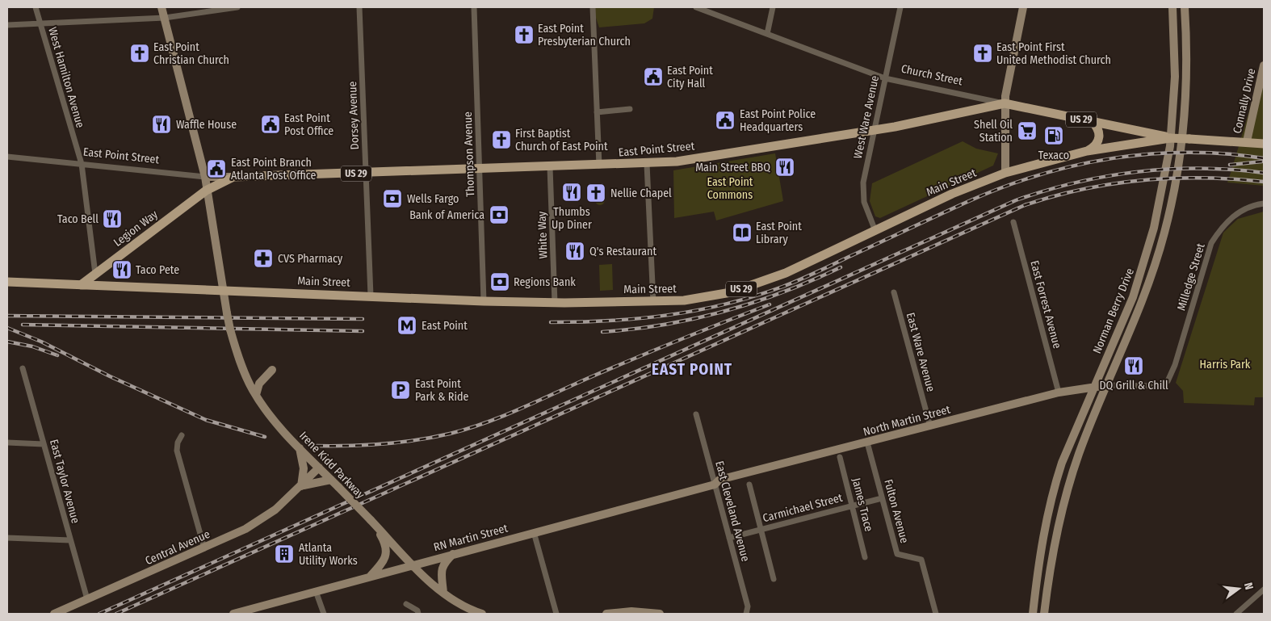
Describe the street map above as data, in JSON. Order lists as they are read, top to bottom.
{
  "streets": {
    "main road": [
      "Church Street",
      "Connally Drive",
      "US 29",
      "East Point Street",
      "Main Street",
      "Legion Way",
      "Norman Berry Drive",
      "North Martin Street",
      "Irene Kidd Parkway",
      "RN Martin Street",
      "Central Avenue"
    ],
    "street": [
      "West Hamilton Avenue",
      "Dorsey Avenue",
      "West Ware Avenue",
      "Thompson Avenue",
      "White Way",
      "Milledge Street",
      "East Forrest Avenue",
      "East Ware Avenue",
      "East Taylor Avenue",
      "James Trace",
      "Carmichael Street",
      "East Cleveland Avenue",
      "Fulton Avenue"
    ]
  },
  "crossings": [
    ["Church Street", "Connally Drive"],
    ["Church Street", "West Ware Avenue"],
    ["Church Street", "US 29"],
    ["Church Street", "East Point Street"],
    ["Church Street", "Main Street"],
    ["West Hamilton Avenue", "East Point Street"],
    ["West Hamilton Avenue", "Legion Way"],
    ["Connally Drive", "US 29"],
    ["Dorsey Avenue", "East Point Street"],
    ["Dorsey Avenue", "Main Street"],
    ["West Ware Avenue", "East Point Street"],
    ["West Ware Avenue", "Main Street"],
    ["East Point Street", "Thompson Avenue"],
    ["East Point Street", "Legion Way"],
    ["East Point Street", "White Way"],
    ["East Point Street", "Irene Kidd Parkway"],
    ["Thompson Avenue", "Main Street"],
    ["Main Street", "Legion Way"],
    ["Main Street", "White Way"],
    ["Main Street", "Irene Kidd Parkway"],
    ["Legion Way", "Irene Kidd Parkway"],
    ["Milledge Street", "Norman Berry Drive"],
    ["Milledge Street", "North Martin Street"],
    ["East Forrest Avenue", "North Martin Street"],
    ["Norman Berry Drive", "North Martin Street"],
    ["East Ware Avenue", "North Martin Street"],
    ["North Martin Street", "East Cleveland Avenue"],
    ["North Martin Street", "Fulton Avenue"],
    ["North Martin Street", "RN Martin Street"],
    ["Irene Kidd Parkway", "RN Martin Street"],
    ["Irene Kidd Parkway", "Central Avenue"],
    ["East Taylor Avenue", "Central Avenue"],
    ["James Trace", "Carmichael Street"],
    ["Carmichael Street", "East Cleveland Avenue"],
    ["Carmichael Street", "Fulton Avenue"],
    ["East Cleveland Avenue", "RN Martin Street"]
  ],
  "districts": ["EAST POINT"],
  "parks": ["East Point Commons", "Harris Park"],
  "places": {
    "church": [
      "East Point Presbyterian Church",
      "East Point Christian Church",
      "East Point First United Methodist Church",
      "First Baptist Church of East Point",
      "Nellie Chapel"
    ],
    "public building": [
      "East Point City Hall",
      "East Point Police Headquarters",
      "East Point Post Office",
      "East Point Branch Atlanta Post Office"
    ],
    "restaurant": [
      "Waffle House",
      "Main Street BBQ",
      "Thumbs Up Diner",
      "Taco Bell",
      "Q's Restaurant",
      "Taco Pete",
      "DQ Grill & Chill"
    ],
    "supermarket": ["Shell Oil Station"],
    "fuel station": ["Texaco"],
    "bank": ["Wells Fargo", "Bank of America", "Regions Bank"],
    "library": ["East Point Library"],
    "pharmacy": ["CVS Pharmacy"],
    "metro station": ["East Point"],
    "parking": ["East Point Park & Ride"],
    "building": ["Atlanta Utility Works"]
  },
  "north": "right"
}
